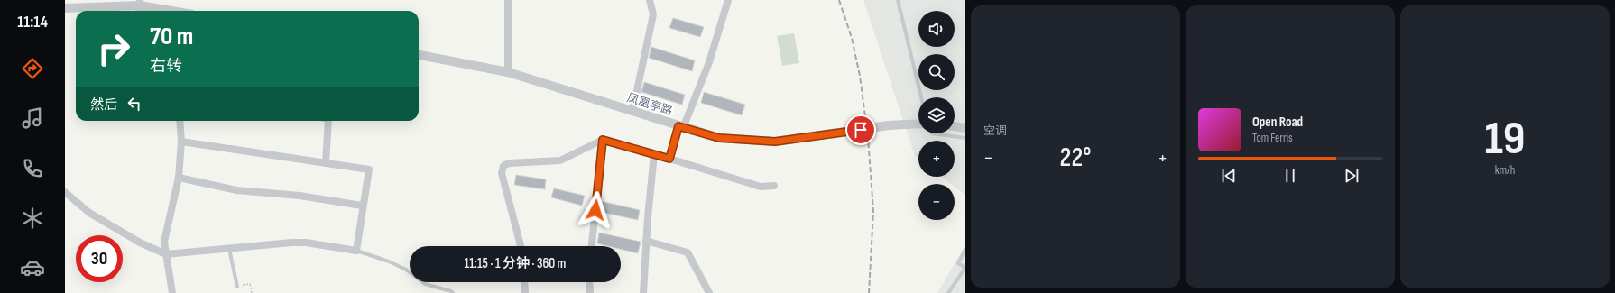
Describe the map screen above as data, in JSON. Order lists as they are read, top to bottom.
{
  "streets": {
    "street": ["凤凰亭路"]
  },
  "page": {
    "tabs": "11:14",
    "tile": [
      "空调",
      ["19", "km/h"]
    ],
    "map_buttons": ["+", "−"],
    "turn": ["70 m", "右转"],
    "then": "然后",
    "song": ["Open Road", "Tom Ferris"],
    "heat": ["−", "22°", "+"],
    "limit": "30",
    "trip": "11:15 · 1 分钟 · 360 m"
  }
}
